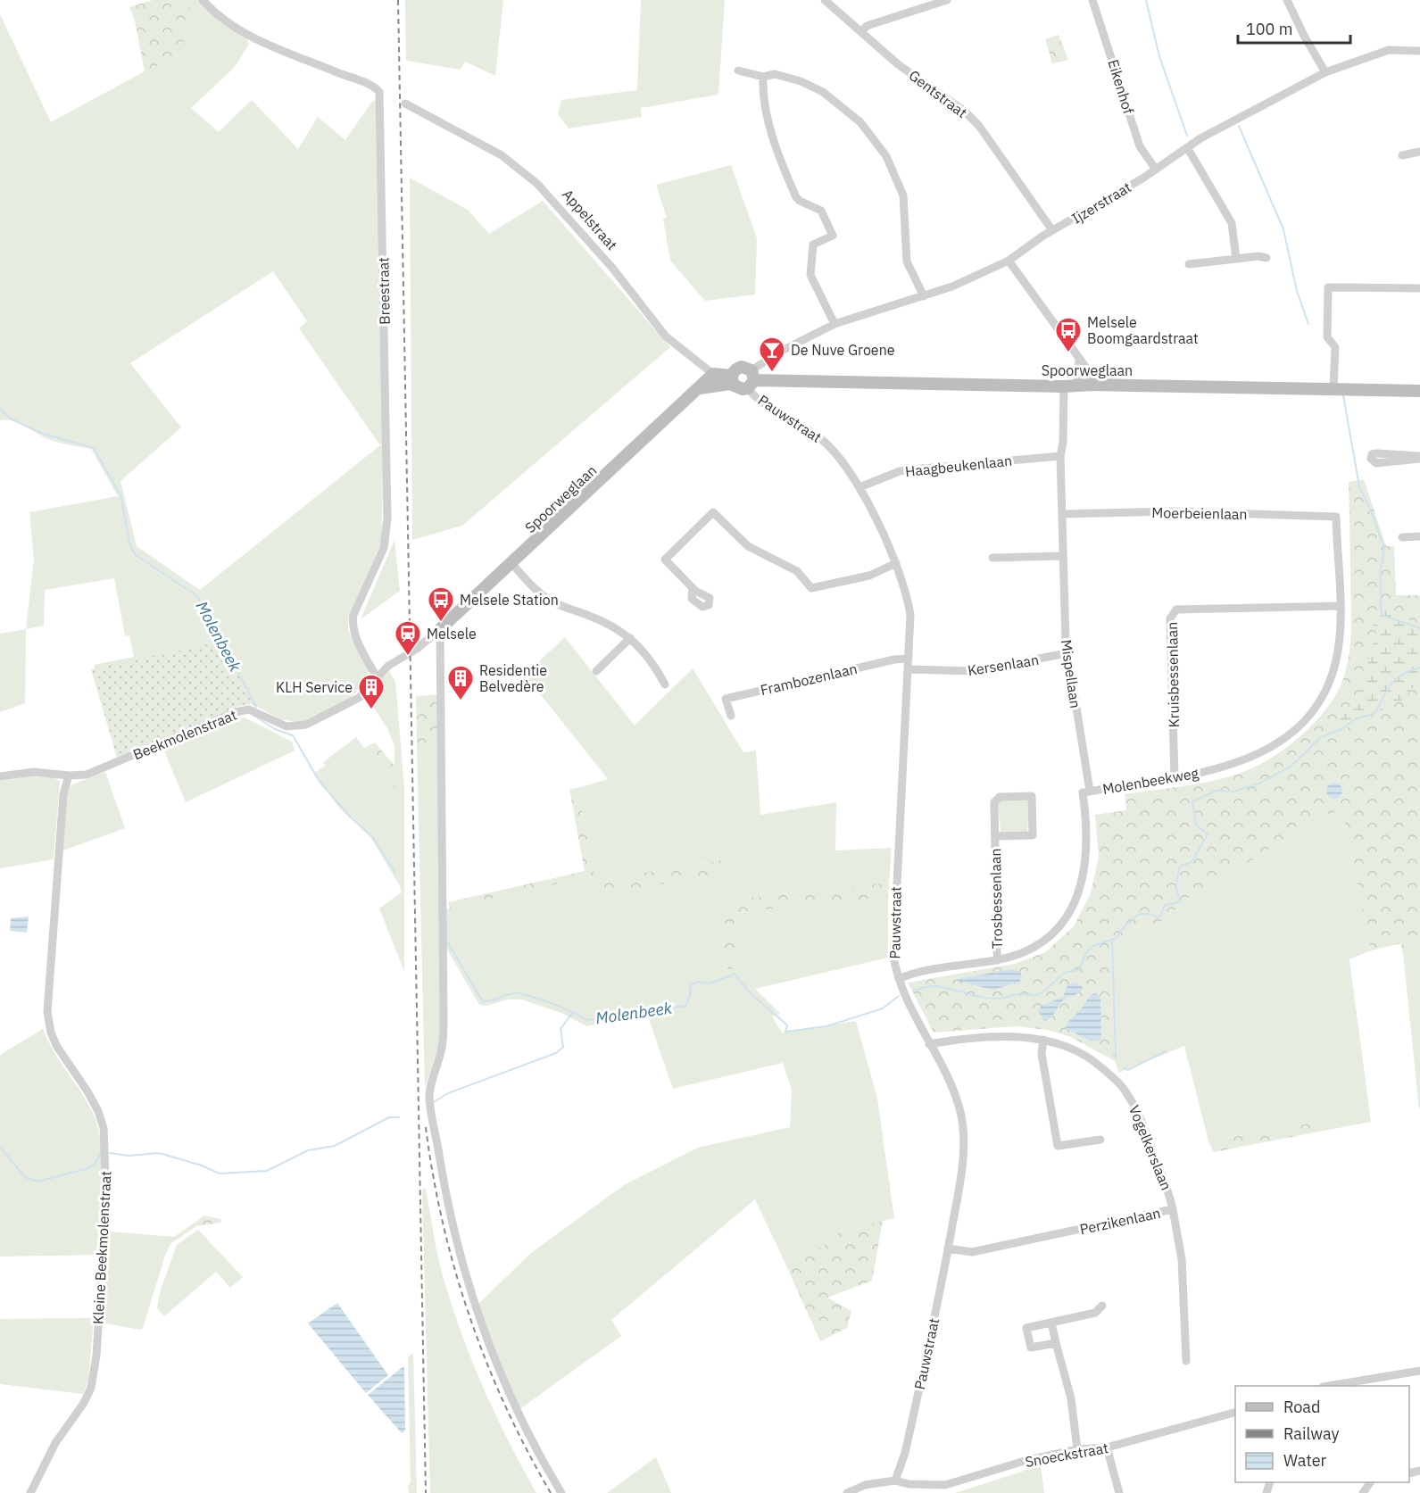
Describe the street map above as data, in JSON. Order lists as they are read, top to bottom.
{
  "streets": {
    "street": [
      "Eikenhof",
      "Gentstraat",
      "Ijzerstraat",
      "Appelstraat",
      "Breestraat",
      "Spoorweglaan",
      "Pauwstraat",
      "Haagbeukenlaan",
      "Moerbeienlaan",
      "Kersenlaan",
      "Mispellaan",
      "Kruisbessenlaan",
      "Frambozenlaan",
      "Beekmolenstraat",
      "Molenbeekweg",
      "Trosbessenlaan",
      "Vogelkerslaan",
      "Perzikenlaan",
      "Kleine Beekmolenstraat",
      "Snoeckstraat"
    ]
  },
  "crossings": [
    ["Eikenhof", "Ijzerstraat"],
    ["Gentstraat", "Ijzerstraat"],
    ["Ijzerstraat", "Spoorweglaan"],
    ["Ijzerstraat", "Pauwstraat"],
    ["Appelstraat", "Spoorweglaan"],
    ["Breestraat", "Beekmolenstraat"],
    ["Spoorweglaan", "Pauwstraat"],
    ["Spoorweglaan", "Mispellaan"],
    ["Spoorweglaan", "Beekmolenstraat"],
    ["Pauwstraat", "Haagbeukenlaan"],
    ["Pauwstraat", "Kersenlaan"],
    ["Pauwstraat", "Frambozenlaan"],
    ["Pauwstraat", "Molenbeekweg"],
    ["Pauwstraat", "Vogelkerslaan"],
    ["Pauwstraat", "Perzikenlaan"],
    ["Pauwstraat", "Snoeckstraat"],
    ["Haagbeukenlaan", "Mispellaan"],
    ["Moerbeienlaan", "Mispellaan"],
    ["Moerbeienlaan", "Molenbeekweg"],
    ["Kersenlaan", "Mispellaan"],
    ["Mispellaan", "Molenbeekweg"],
    ["Kruisbessenlaan", "Molenbeekweg"],
    ["Beekmolenstraat", "Kleine Beekmolenstraat"],
    ["Molenbeekweg", "Trosbessenlaan"],
    ["Vogelkerslaan", "Perzikenlaan"]
  ],
  "water": ["Molenbeek"],
  "places": {
    "bus stop": ["Melsele Boomgaardstraat", "Melsele Station"],
    "bar": ["De Nuve Groene"],
    "station": ["Melsele"],
    "building": ["Residentie Belvedère", "KLH Service"]
  },
  "legend": ["Road", "Railway", "Water"],
  "scale_bar": "100 m"
}
